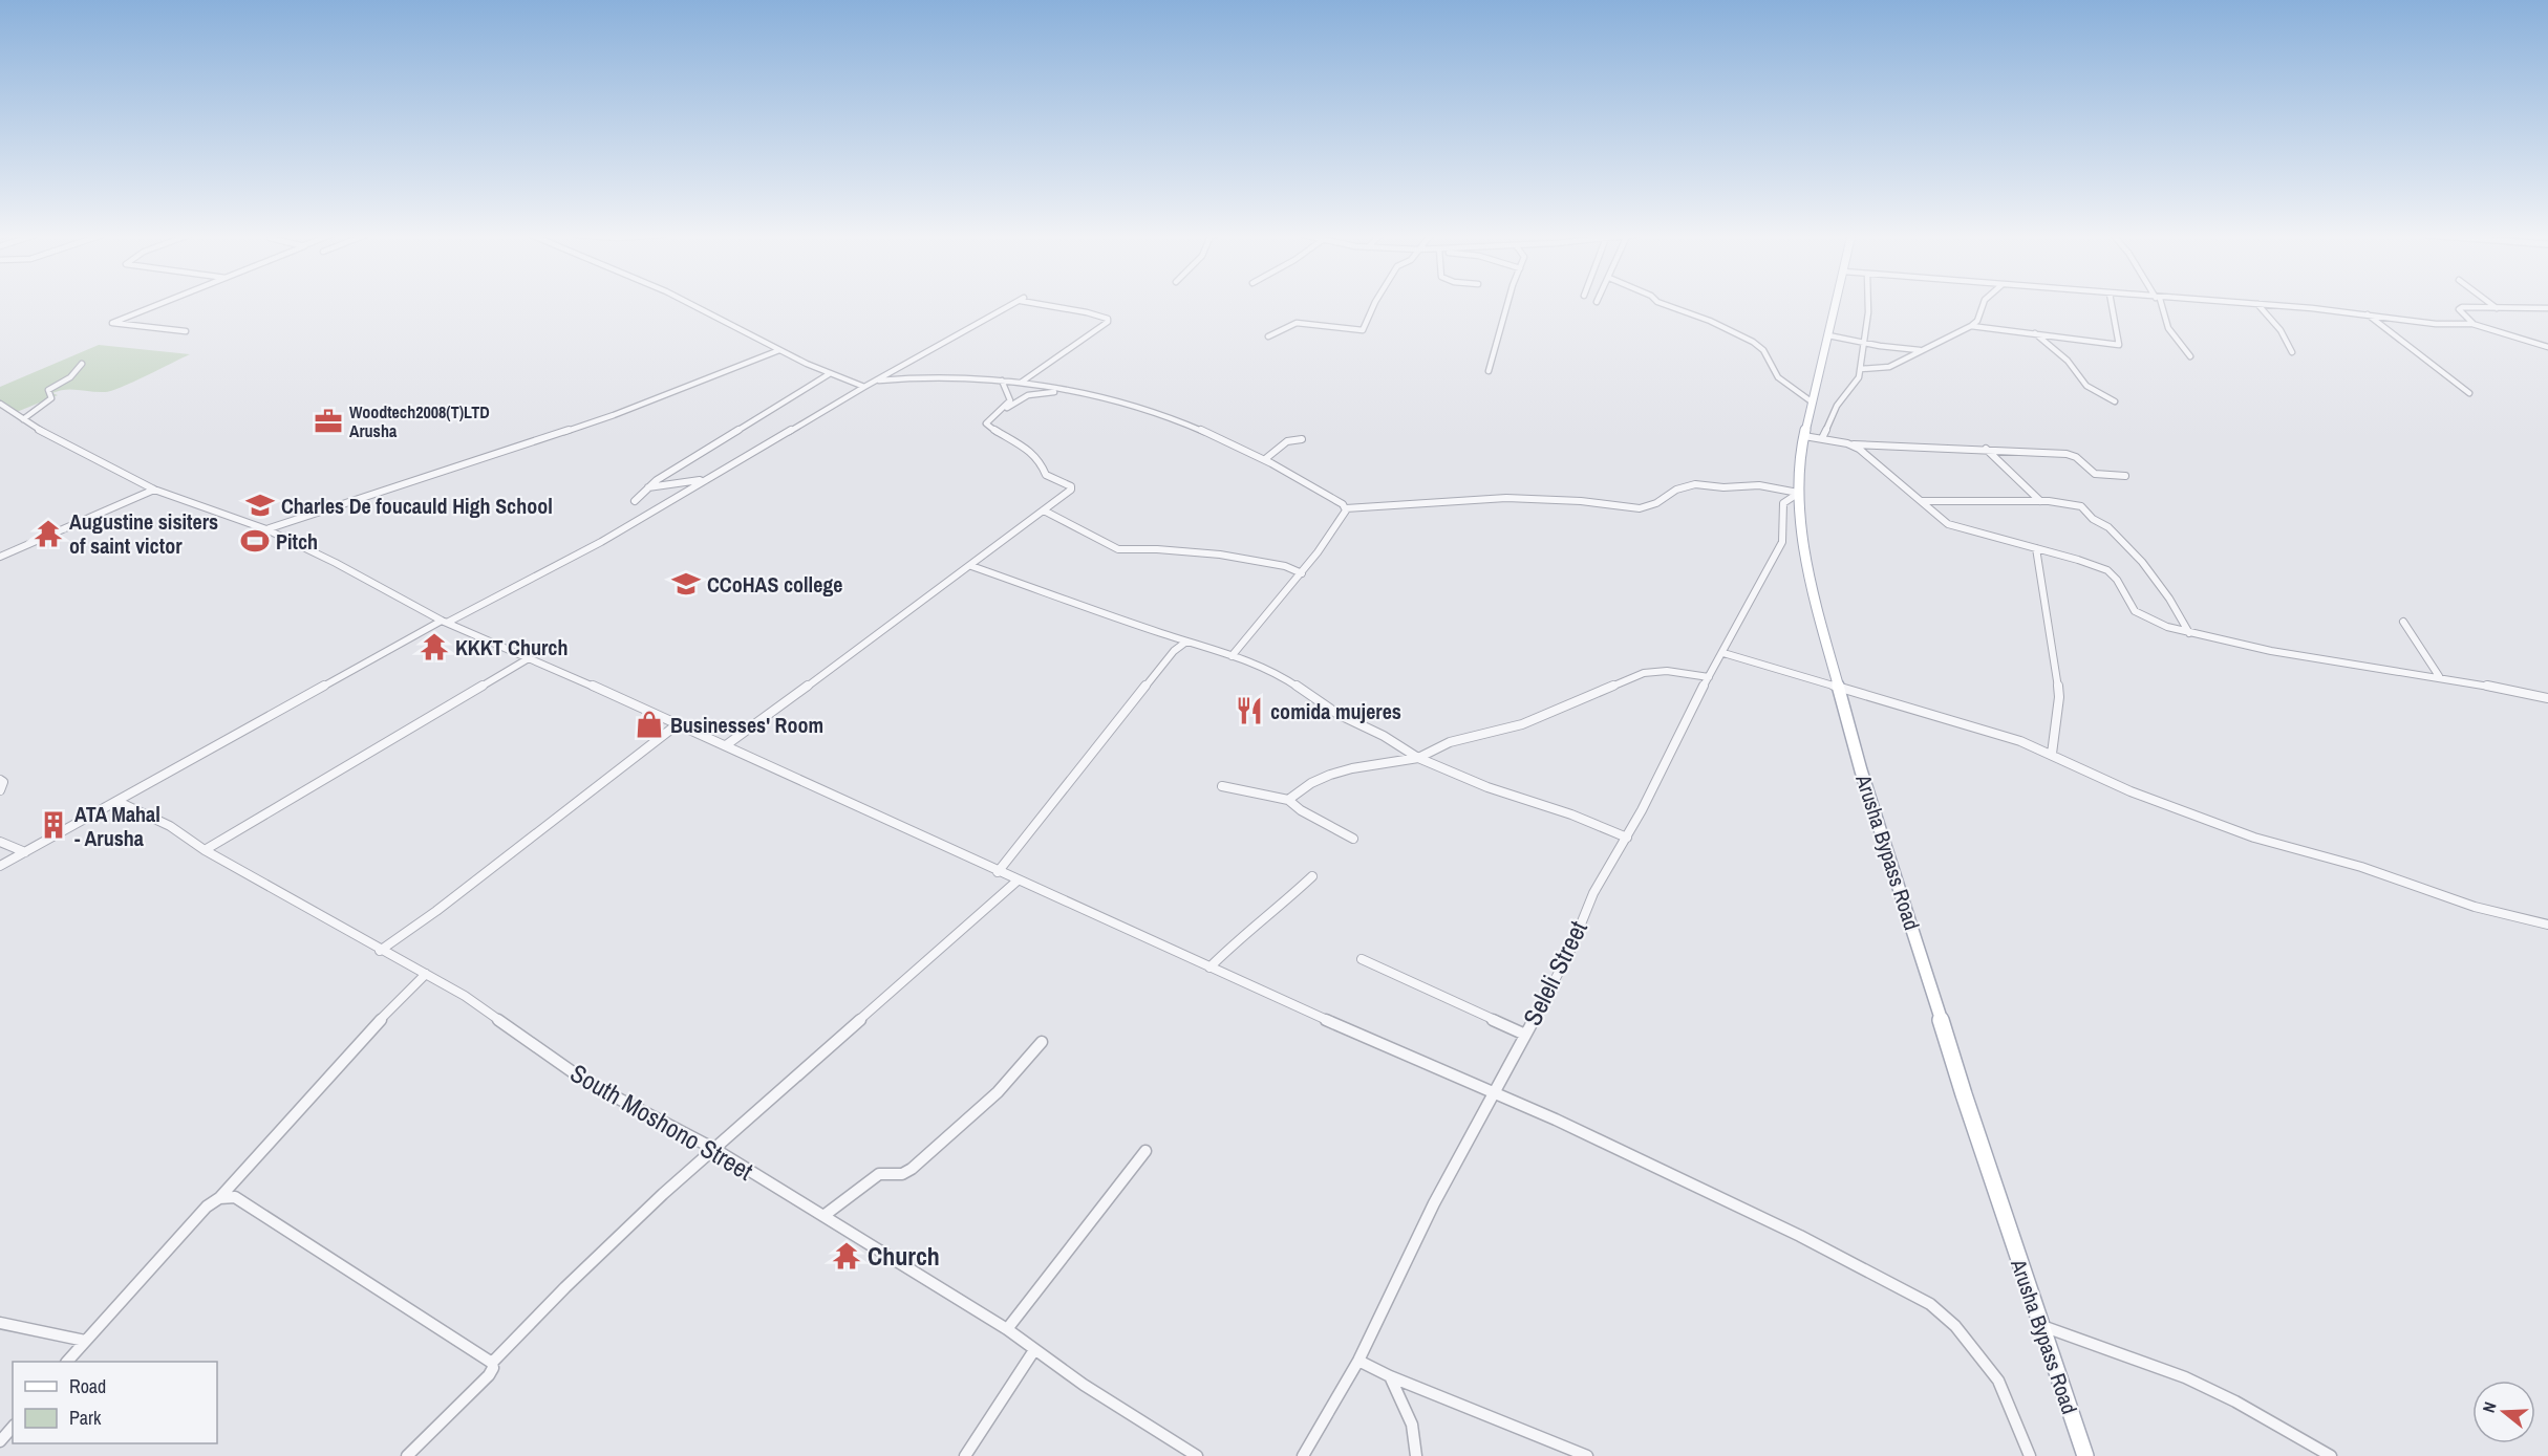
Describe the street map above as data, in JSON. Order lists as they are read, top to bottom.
{
  "streets": {
    "main road": ["Arusha Bypass Road"],
    "street": ["Seleli Street", "South Moshono Street"]
  },
  "crossings": [
    ["Arusha Bypass Road", "Seleli Street"]
  ],
  "places": {
    "office": ["Woodtech2008(T)LTD Arusha"],
    "school or university": ["Charles De foucauld High School", "CCoHAS college"],
    "temple": ["Augustine sisiters of saint victor", "KKKT Church", "Church"],
    "sports": ["Pitch"],
    "restaurant": ["comida mujeres"],
    "shop": ["Businesses' Room"],
    "building": ["ATA Mahal - Arusha"]
  },
  "legend": ["Road", "Park"],
  "north": "left"
}
